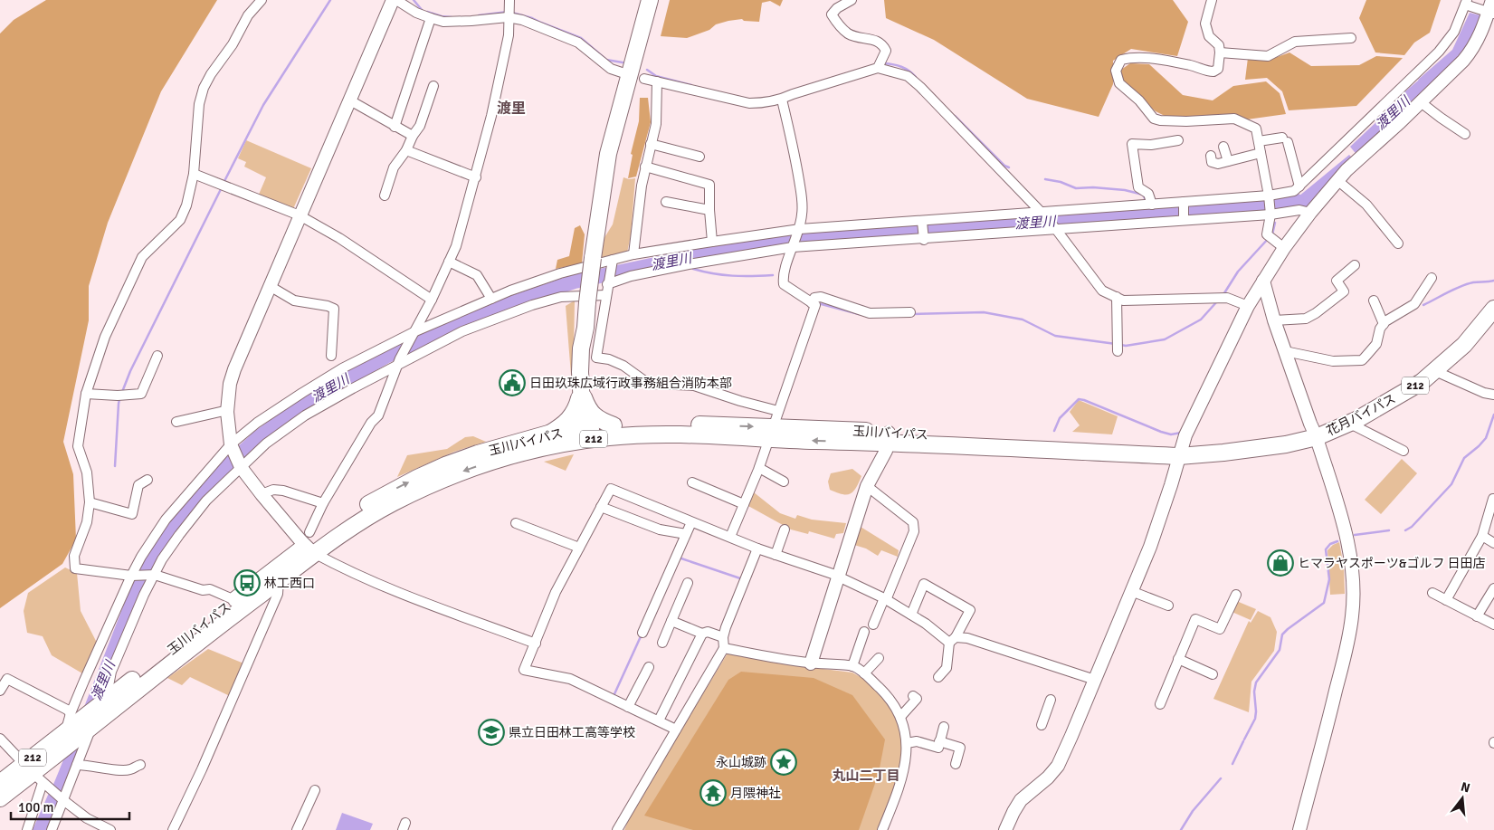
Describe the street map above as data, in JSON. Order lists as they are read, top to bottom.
{
  "streets": {
    "highway": ["212", "花月バイパス", "玉川バイパス"]
  },
  "crossings": [
    ["花月バイパス", "玉川バイパス"]
  ],
  "districts": ["渡里", "丸山二丁目"],
  "water": ["渡里川"],
  "places": {
    "public building": ["日田玖珠広域行政事務組合消防本部"],
    "shop": ["ヒマラヤスポーツ&ゴルフ 日田店"],
    "bus stop": ["林工西口"],
    "school or university": ["県立日田林工高等学校"],
    "place": ["永山城跡"],
    "temple": ["月隈神社"]
  },
  "scale_bar": "100 m",
  "north": "top"
}
